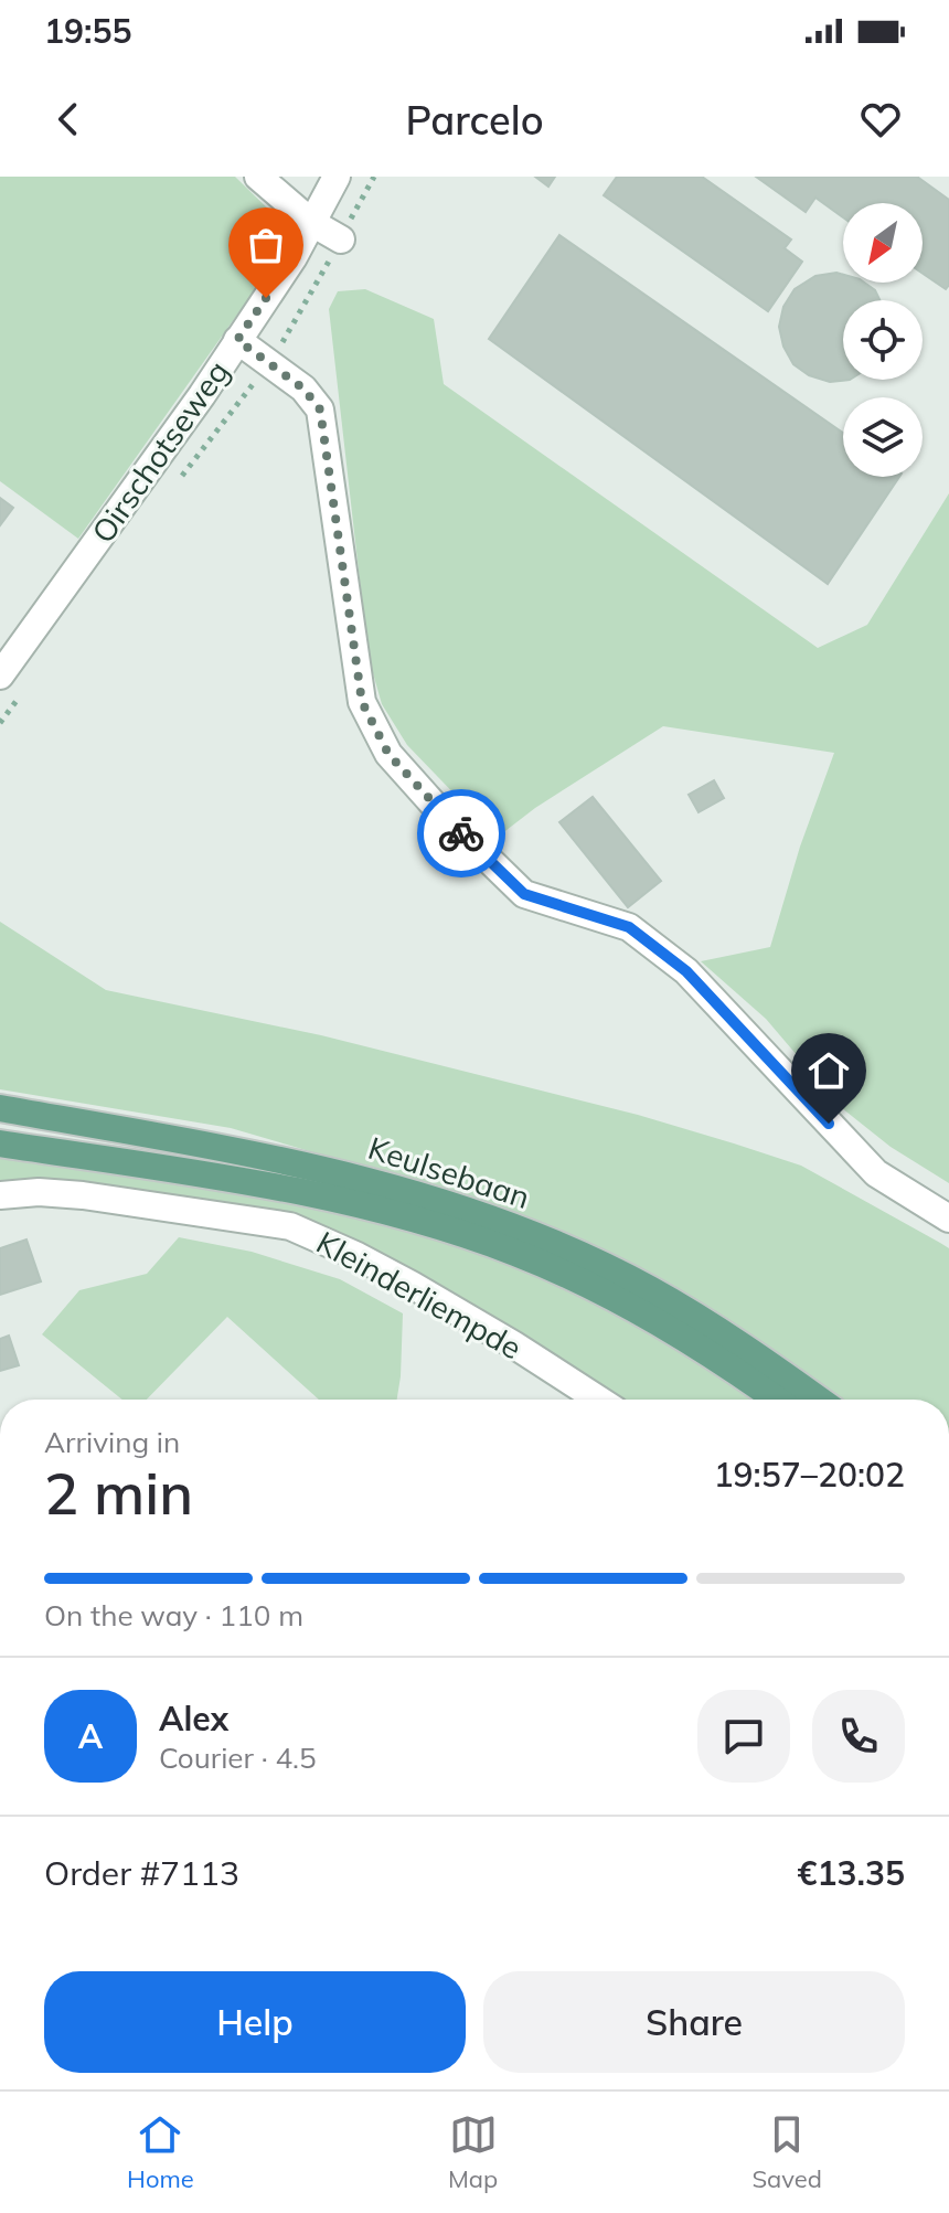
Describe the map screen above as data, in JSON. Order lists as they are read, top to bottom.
{
  "streets": {
    "main road": ["Keulsebaan"],
    "street": ["Oirschotseweg", "Kleinderliempde"]
  },
  "north": "bottom left",
  "page": {
    "status": "19:55",
    "header": "Parcelo",
    "heading": ["2 min", "Arriving in", "19:57–20:02"],
    "panel": [
      "Alex",
      "Courier · 4.5",
      "Order #7113",
      "€13.35"
    ],
    "bar": "On the way · 110 m",
    "round": "A",
    "buttons": ["Help", "Share"],
    "tabs": ["Home", "Map", "Saved"]
  }
}
